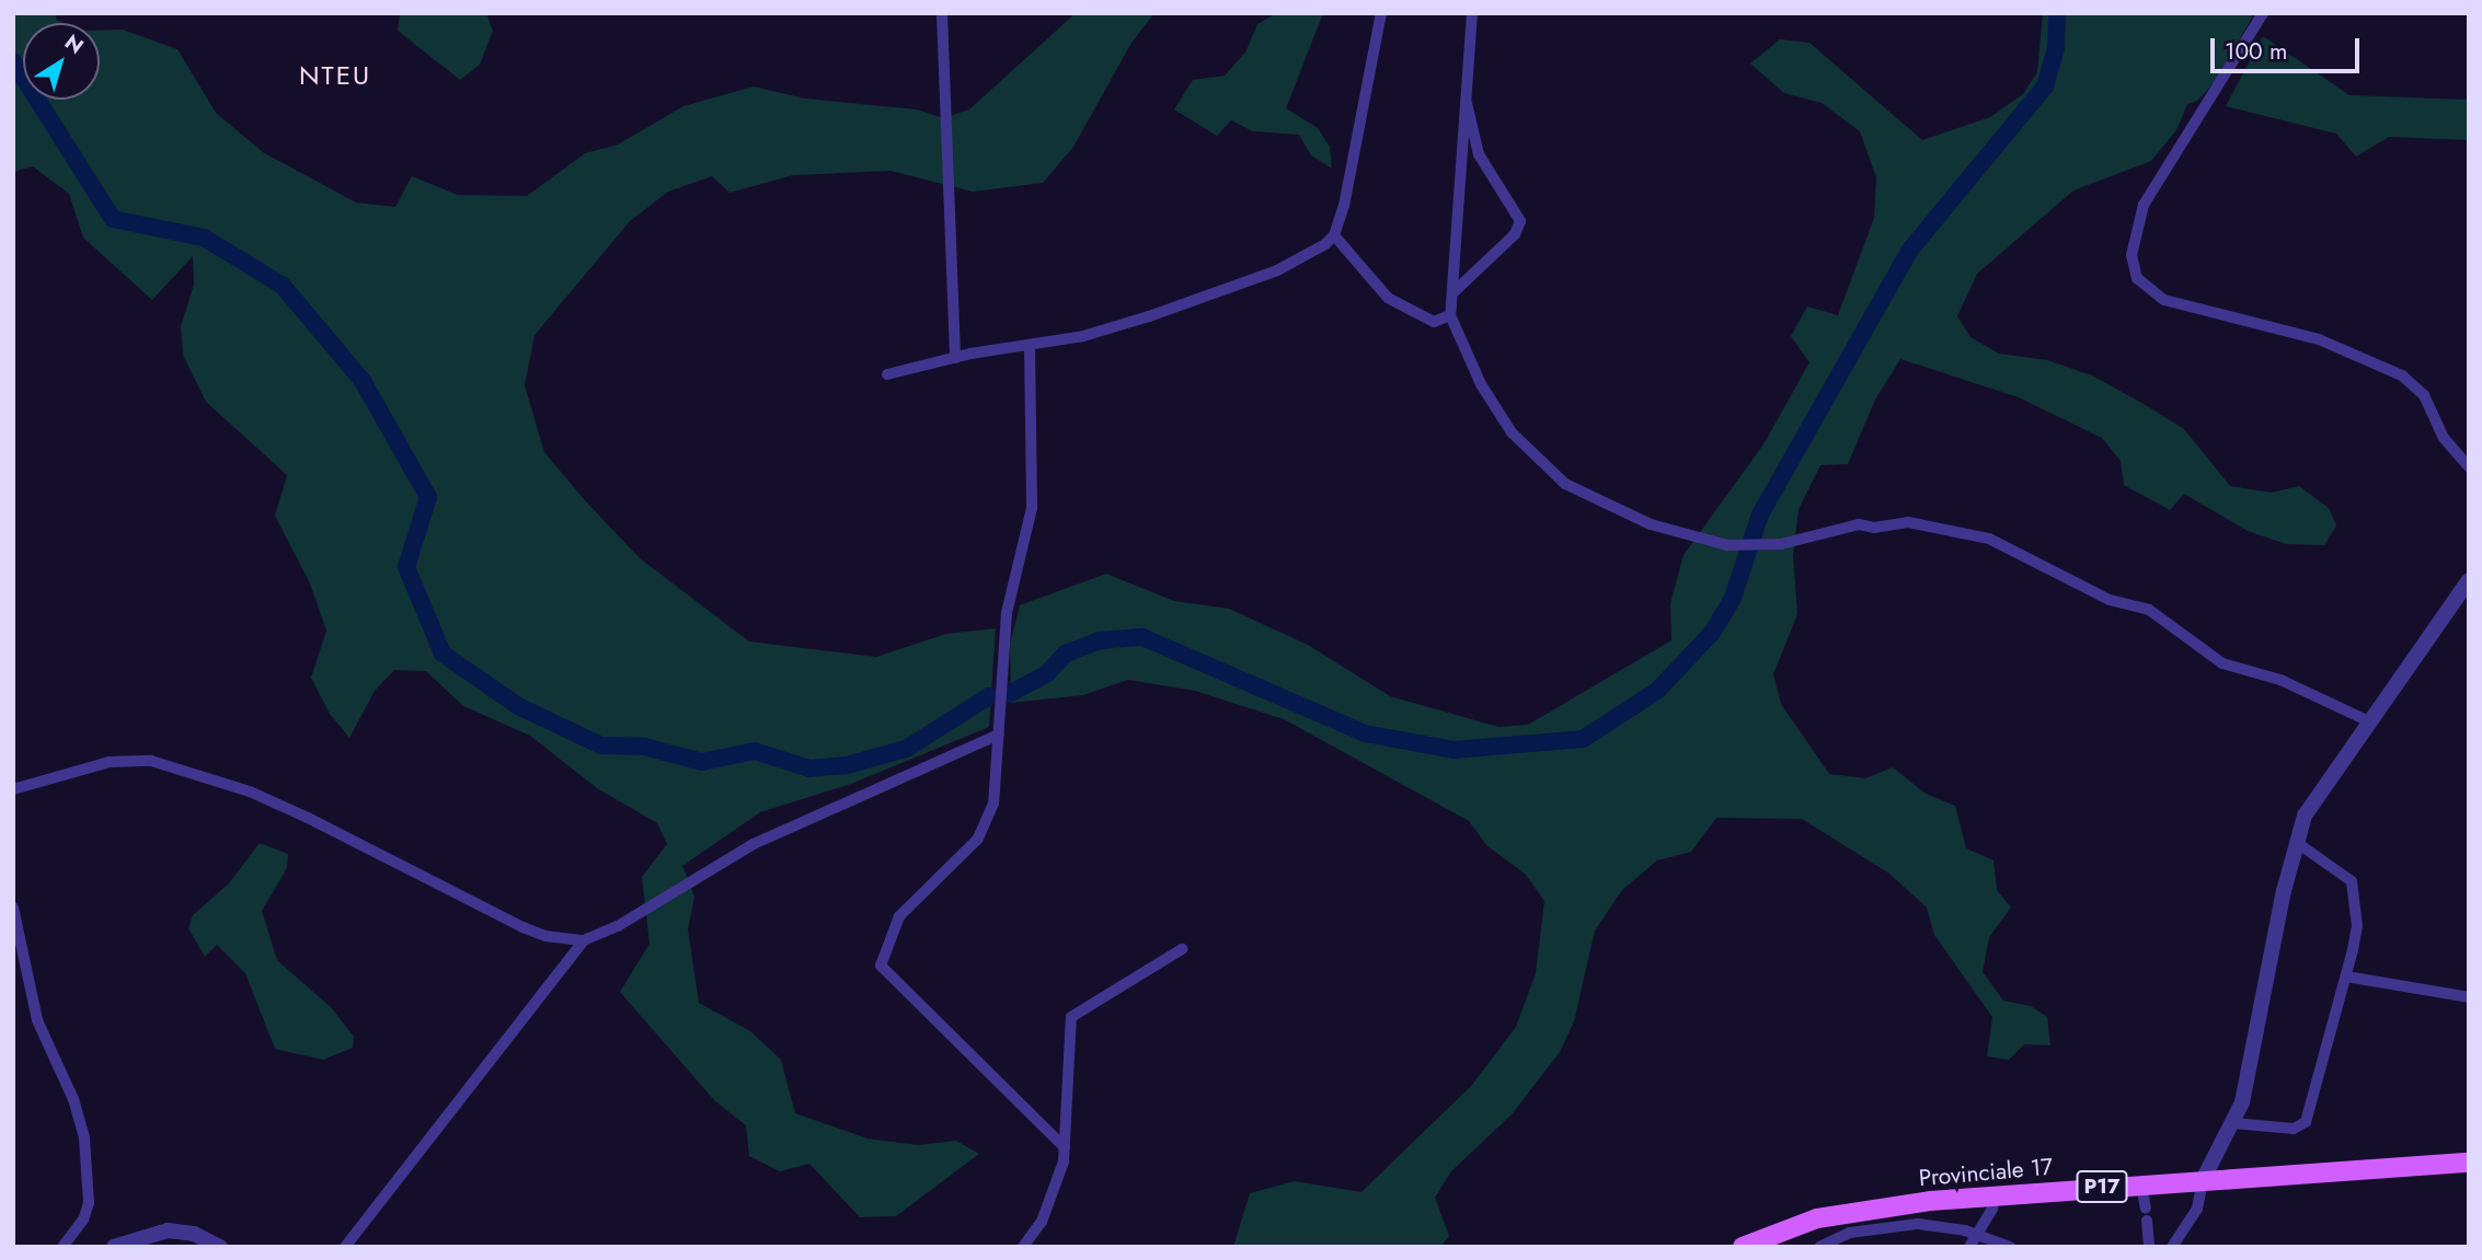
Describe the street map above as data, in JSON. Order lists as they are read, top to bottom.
{
  "streets": {
    "main road": ["Provinciale 17", "P17"]
  },
  "districts": ["NTEU"],
  "scale_bar": "100 m",
  "north": "top right"
}
